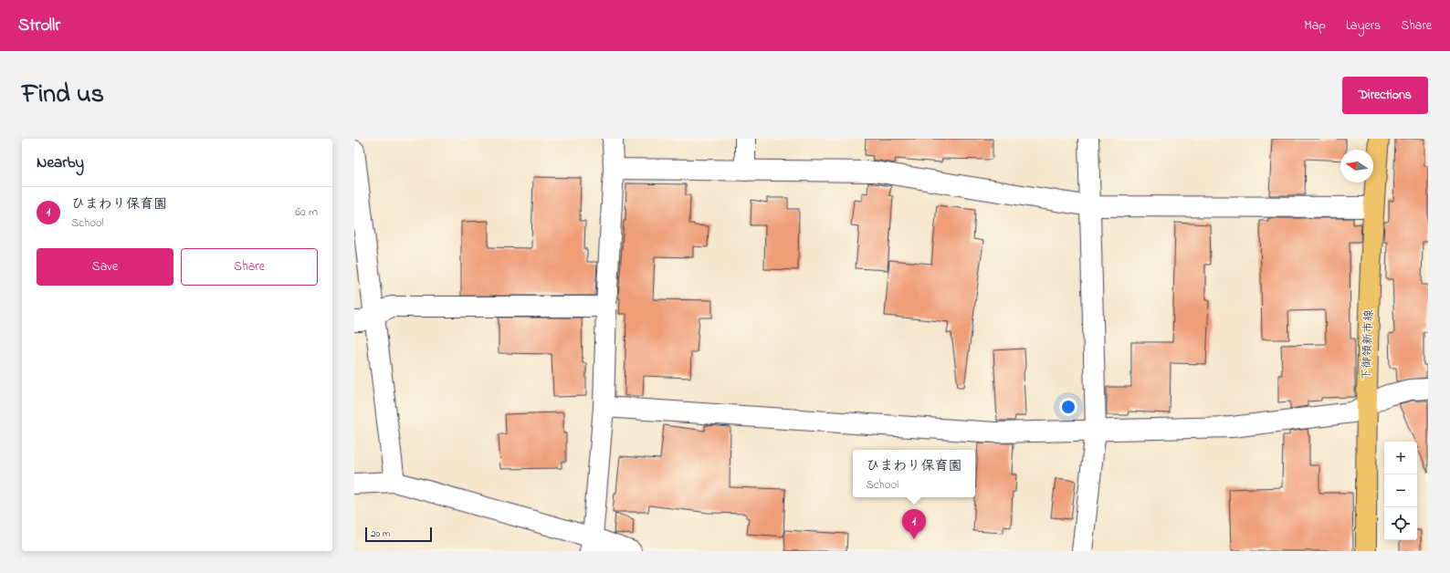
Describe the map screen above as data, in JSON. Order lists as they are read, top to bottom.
{
  "streets": {
    "main road": ["下御領新市線"]
  },
  "scale_bar": "20 m",
  "north": "left",
  "page": {
    "header": "Strollr",
    "nav": ["Map", "Layers", "Share"],
    "title": "Find us",
    "buttons": [
      "Directions",
      ["Save", "Share"]
    ],
    "heading": "Nearby",
    "list": [
      {
        "mark": "1",
        "name": "ひまわり保育園",
        "note": "School",
        "value": "60 m"
      }
    ],
    "map_buttons": ["+", "−"],
    "popup": ["ひまわり保育園", "School"],
    "pins": "1",
    "scale": "20 m"
  }
}
